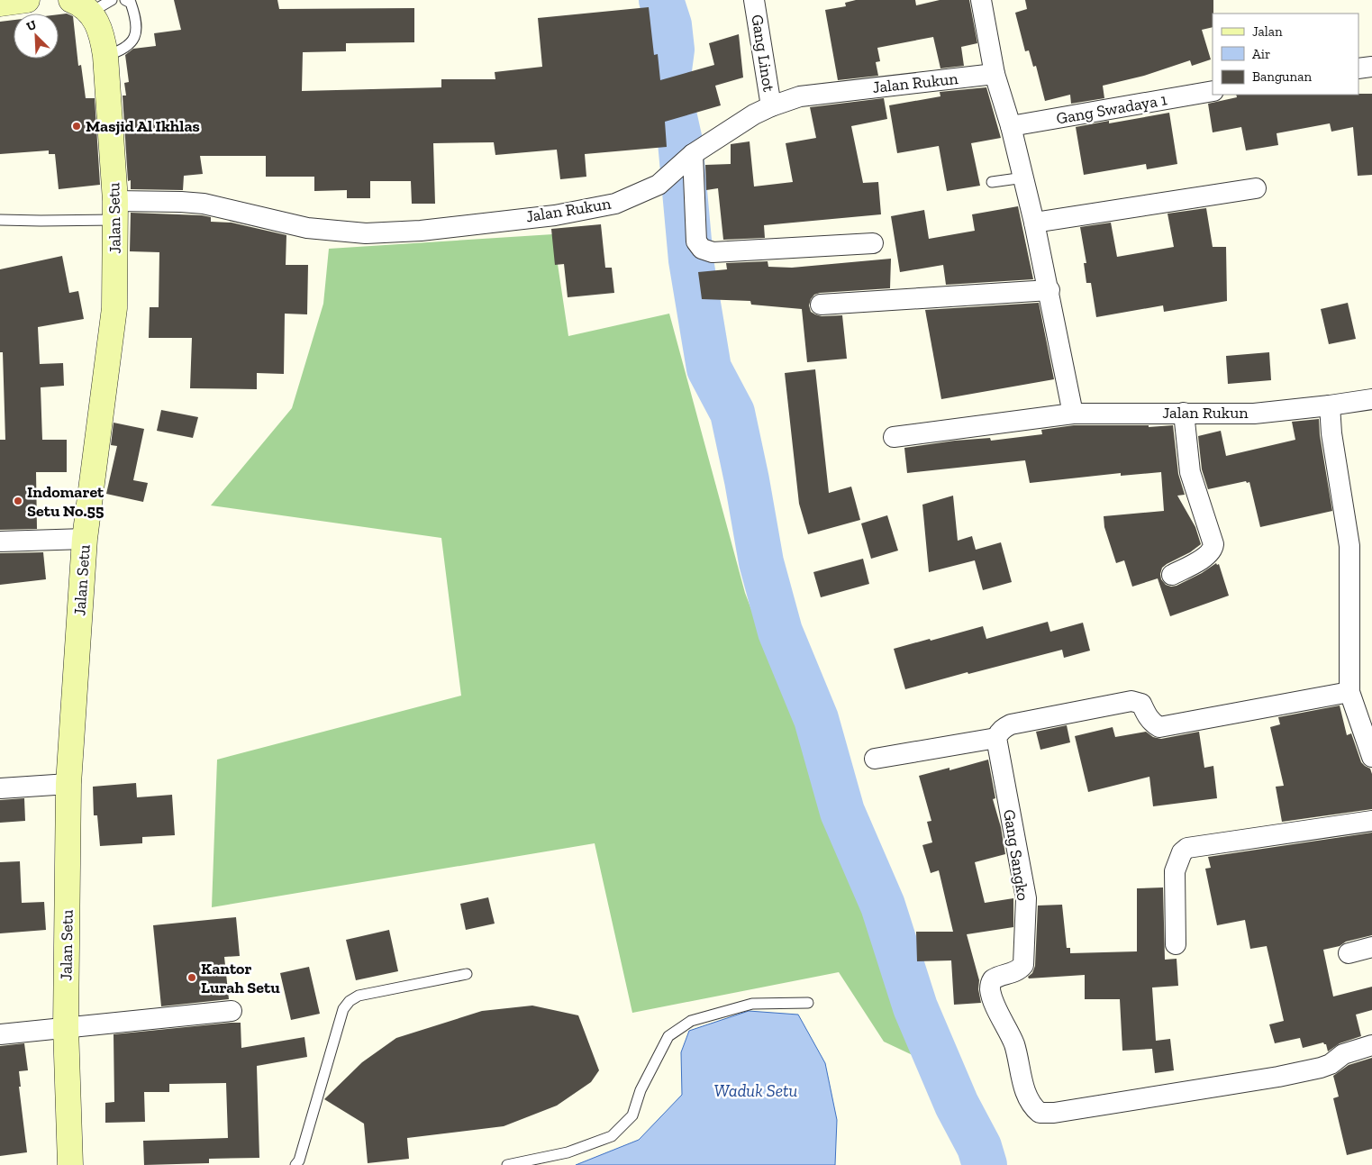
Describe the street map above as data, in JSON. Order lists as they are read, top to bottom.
{
  "streets": {
    "main road": ["Jalan Setu"],
    "street": [
      "Gang Linot",
      "Jalan Rukun",
      "Gang Swadaya 1",
      "Gang Sangko"
    ]
  },
  "crossings": [
    ["Gang Linot", "Jalan Rukun"],
    ["Jalan Rukun", "Jalan Setu"]
  ],
  "water": ["Waduk Setu"],
  "places": ["Masjid Al Ikhlas", "Indomaret Setu No.55", "Kantor Lurah Setu"],
  "legend": ["Jalan", "Air", "Bangunan"],
  "north": "top left"
}
